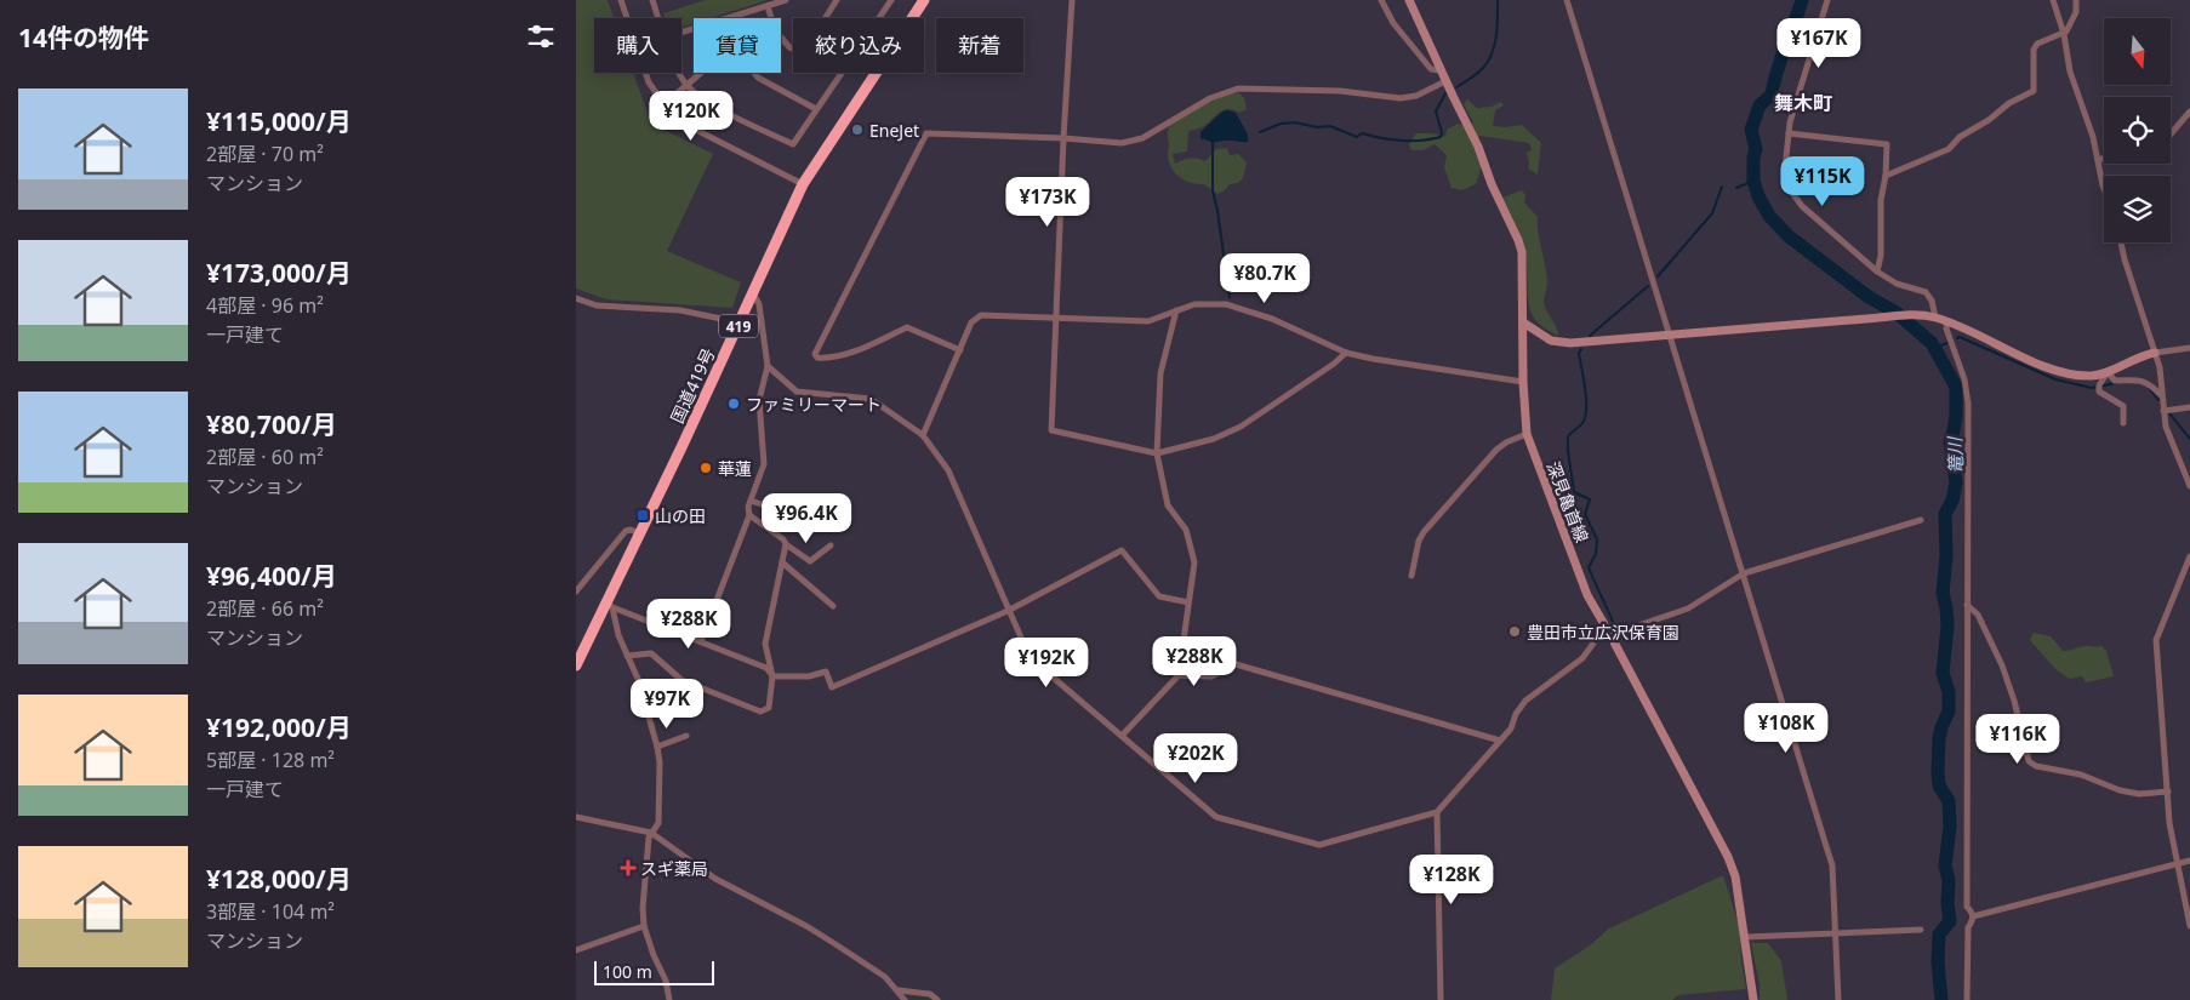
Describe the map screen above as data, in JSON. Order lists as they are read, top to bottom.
{
  "streets": {
    "highway": ["419", "国道419号"],
    "main road": ["深見亀首線"]
  },
  "districts": ["舞木町"],
  "water": ["篭川"],
  "places": {
    "other": [
      "EneJet",
      "ファミリーマート",
      "華蓮",
      "豊田市立広沢保育園"
    ],
    "transit": ["山の田"],
    "health": ["スギ薬局"]
  },
  "scale_bar": "100 m",
  "north": "bottom",
  "page": {
    "heading": "14件の物件",
    "price": [
      "¥167K",
      "¥120K",
      "¥115K",
      "¥173K",
      "¥80.7K",
      "¥96.4K",
      "¥288K",
      "¥288K",
      "¥192K",
      "¥97K",
      "¥108K",
      "¥116K",
      "¥202K",
      "¥128K"
    ],
    "chip": [
      "購入",
      "賃貸",
      "絞り込み",
      "新着"
    ],
    "list": [
      {
        "name": "¥115,000/月",
        "note": "2部屋 · 70 m² · マンション"
      },
      {
        "name": "¥173,000/月",
        "note": "4部屋 · 96 m² · 一戸建て"
      },
      {
        "name": "¥80,700/月",
        "note": "2部屋 · 60 m² · マンション"
      },
      {
        "name": "¥96,400/月",
        "note": "2部屋 · 66 m² · マンション"
      },
      {
        "name": "¥192,000/月",
        "note": "5部屋 · 128 m² · 一戸建て"
      },
      {
        "name": "¥128,000/月",
        "note": "3部屋 · 104 m² · マンション"
      }
    ],
    "scale": "100 m"
  }
}
